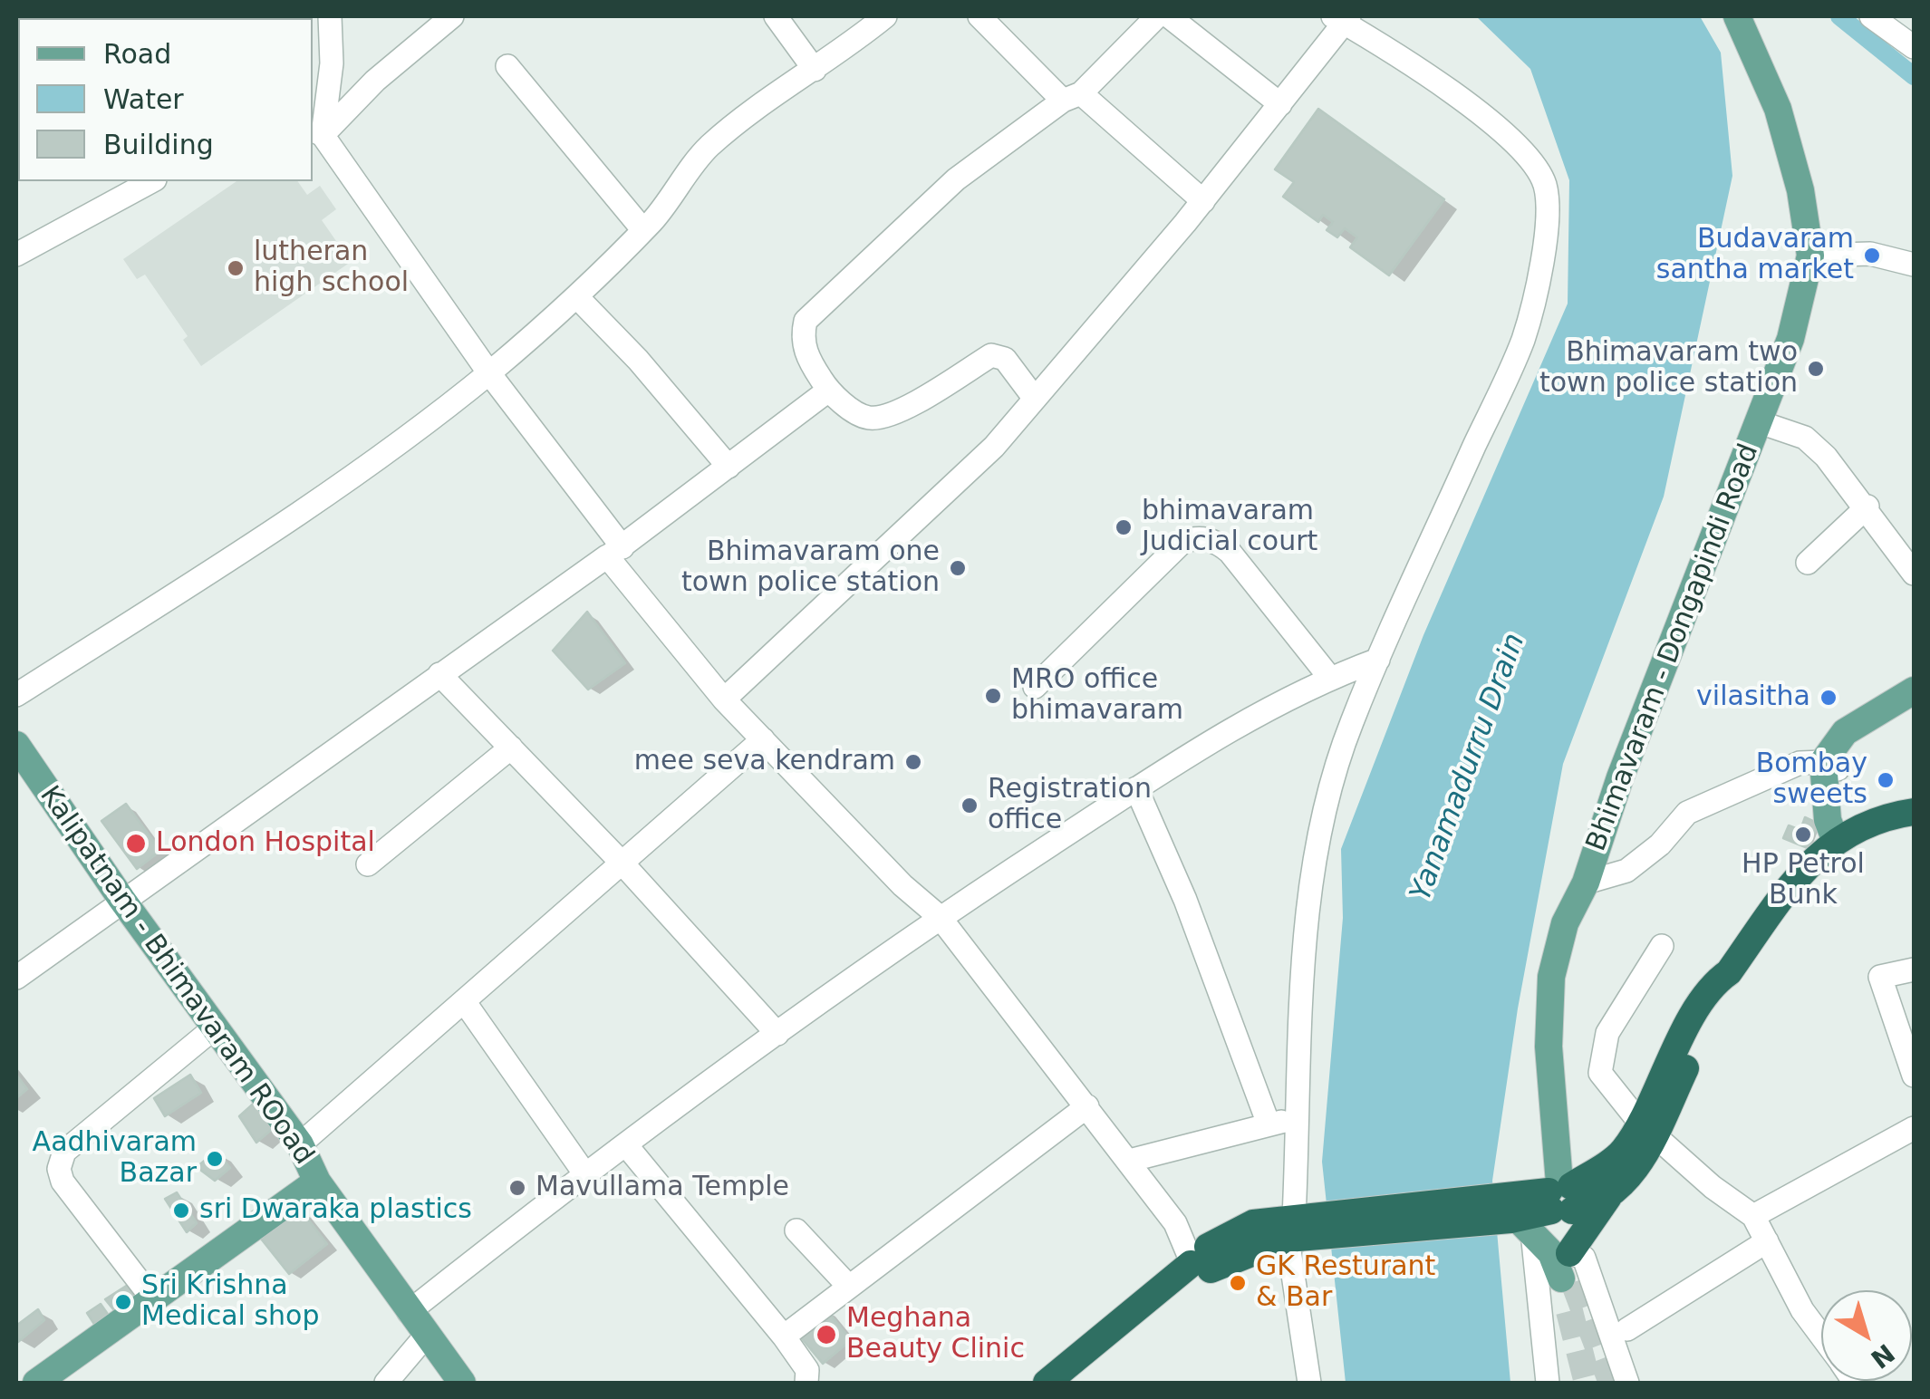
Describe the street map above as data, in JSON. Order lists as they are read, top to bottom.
{
  "streets": {
    "main road": ["Bhimavaram - Dongapindi Road", "Kalipatnam - Bhimavaram ROoad"]
  },
  "water": ["Yanamadurru Drain"],
  "places": [
    "Budavaram santha market",
    "lutheran high school",
    "Bhimavaram two town police station",
    "bhimavaram Judicial court",
    "Bhimavaram one town police station",
    "MRO office bhimavaram",
    "vilasitha",
    "mee seva kendram",
    "Bombay sweets",
    "Registration office",
    "HP Petrol Bunk",
    "London Hospital",
    "Aadhivaram Bazar",
    "Mavullama Temple",
    "sri Dwaraka plastics",
    "GK Resturant & Bar",
    "Sri Krishna Medical shop",
    "Meghana Beauty Clinic"
  ],
  "legend": ["Road", "Water", "Building"],
  "north": "bottom right"
}
